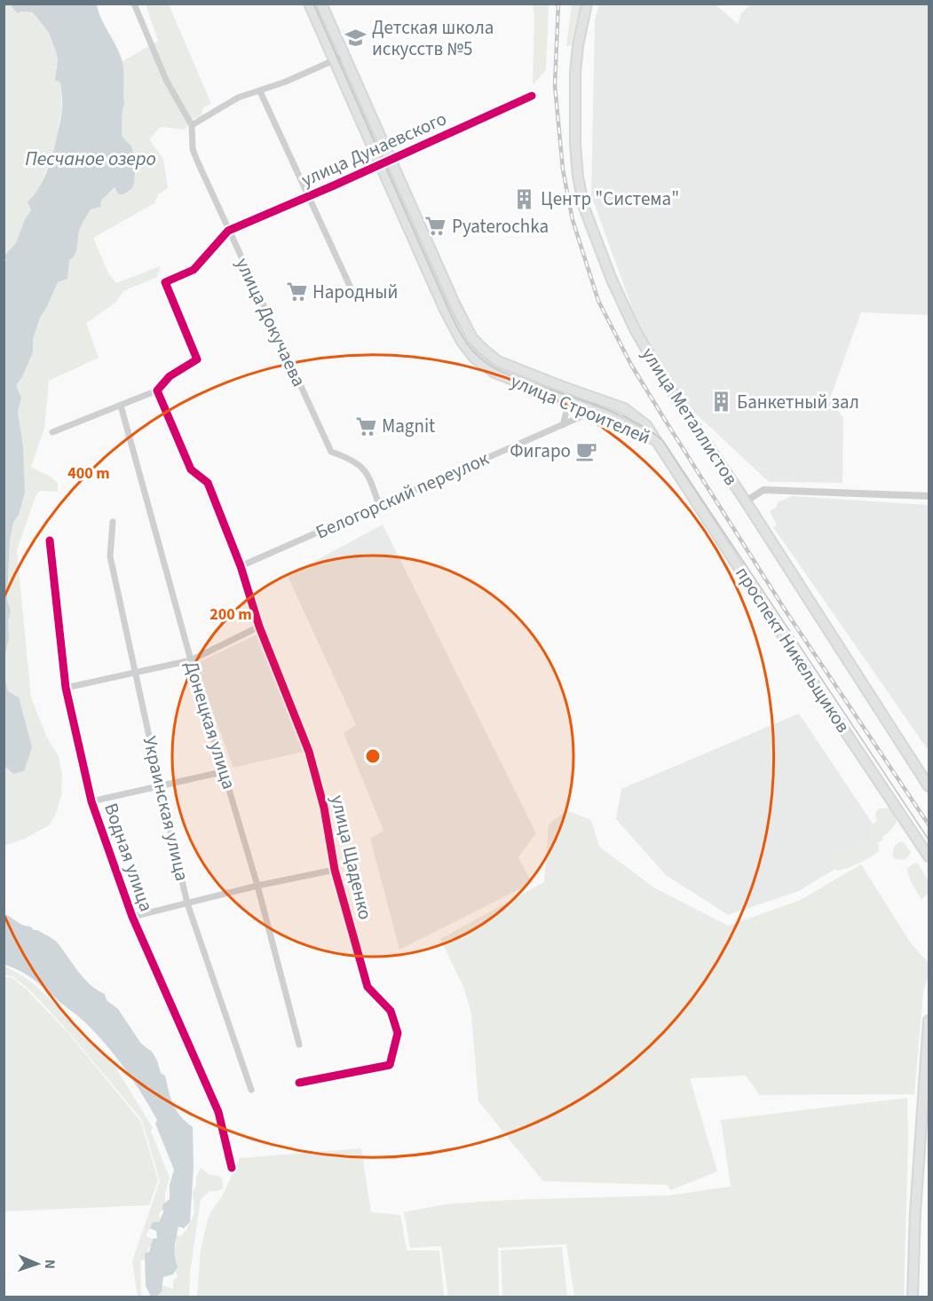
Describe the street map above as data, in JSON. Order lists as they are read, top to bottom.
{
  "streets": {
    "main road": ["улица Строителей", "улица Металлистов", "проспект Никельщиков"],
    "street": [
      "улица Дунаевского",
      "улица Докучаева",
      "Белогорский переулок",
      "Донецкая улица",
      "Украинская улица",
      "Водная улица",
      "улица Щаденко"
    ]
  },
  "crossings": [
    ["улица Дунаевского", "улица Докучаева"],
    ["улица Дунаевского", "улица Строителей"],
    ["улица Докучаева", "Белогорский переулок"],
    ["улица Строителей", "Белогорский переулок"],
    ["улица Строителей", "проспект Никельщиков"],
    ["Белогорский переулок", "улица Щаденко"]
  ],
  "water": ["Песчаное озеро"],
  "places": {
    "school or university": ["Детская школа искусств №5"],
    "building": ["Центр \"Система\"", "Банкетный зал"],
    "supermarket": ["Pyaterochka", "Народный", "Magnit"],
    "cafe": ["Фигаро"]
  },
  "north": "right",
  "rings": ["400 m", "200 m"]
}
